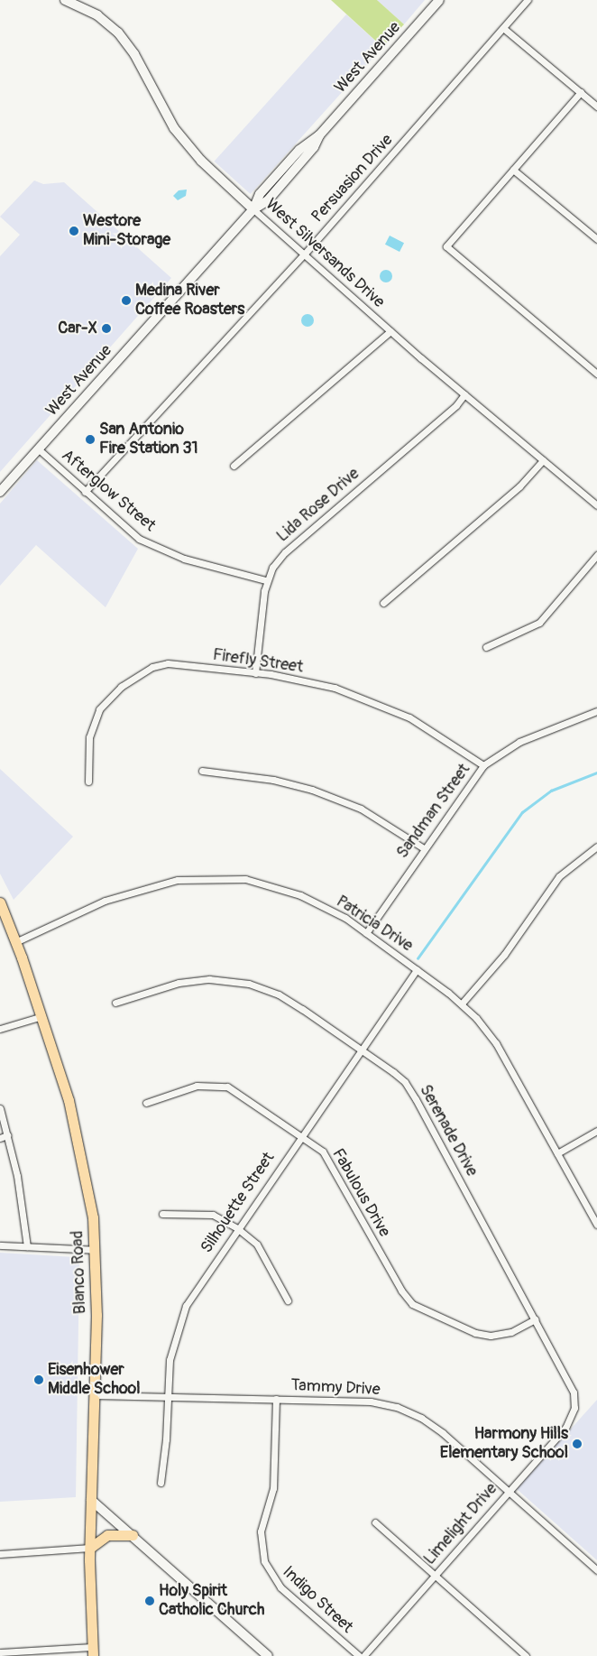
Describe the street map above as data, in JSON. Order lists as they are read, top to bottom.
{
  "streets": {
    "main road": ["West Avenue", "West Silversands Drive", "Blanco Road"],
    "street": [
      "Persuasion Drive",
      "Afterglow Street",
      "Lida Rose Drive",
      "Firefly Street",
      "Sandman Street",
      "Patricia Drive",
      "Serenade Drive",
      "Fabulous Drive",
      "Silhouette Street",
      "Tammy Drive",
      "Limelight Drive",
      "Indigo Street"
    ]
  },
  "crossings": [
    ["West Avenue", "West Silversands Drive"],
    ["West Avenue", "Afterglow Street"],
    ["Persuasion Drive", "West Silversands Drive"],
    ["Persuasion Drive", "Afterglow Street"],
    ["West Silversands Drive", "Lida Rose Drive"],
    ["Afterglow Street", "Lida Rose Drive"],
    ["Lida Rose Drive", "Firefly Street"],
    ["Firefly Street", "Sandman Street"],
    ["Sandman Street", "Patricia Drive"],
    ["Patricia Drive", "Silhouette Street"],
    ["Patricia Drive", "Blanco Road"],
    ["Serenade Drive", "Fabulous Drive"],
    ["Serenade Drive", "Silhouette Street"],
    ["Serenade Drive", "Limelight Drive"],
    ["Fabulous Drive", "Silhouette Street"],
    ["Silhouette Street", "Tammy Drive"],
    ["Blanco Road", "Tammy Drive"],
    ["Tammy Drive", "Limelight Drive"],
    ["Tammy Drive", "Indigo Street"]
  ],
  "places": [
    "Westore Mini-Storage",
    "Medina River Coffee Roasters",
    "Car-X",
    "San Antonio Fire Station 31",
    "Eisenhower Middle School",
    "Harmony Hills Elementary School",
    "Holy Spirit Catholic Church"
  ]
}
